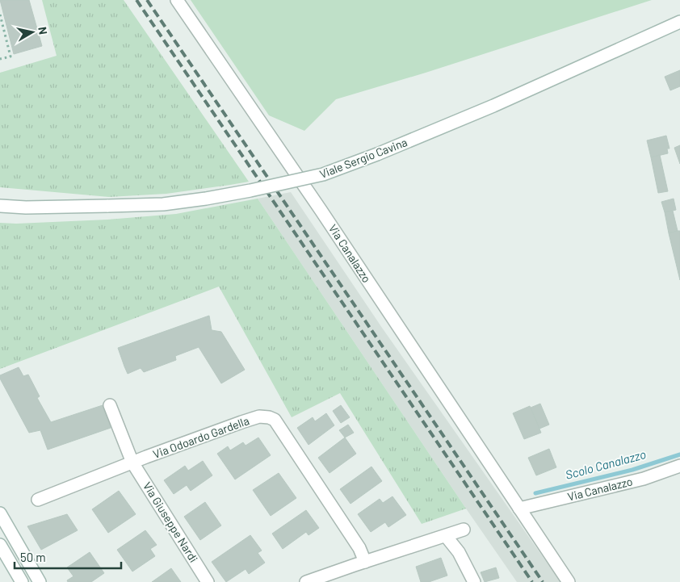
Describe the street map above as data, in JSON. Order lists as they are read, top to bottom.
{
  "streets": {
    "street": [
      "Viale Sergio Cavina",
      "Via Canalazzo",
      "Via Odoardo Gardella",
      "Via Giuseppe Nardi"
    ]
  },
  "crossings": [
    ["Via Odoardo Gardella", "Via Giuseppe Nardi"]
  ],
  "water": ["Scolo Canalazzo"],
  "scale_bar": "50 m",
  "north": "right"
}
